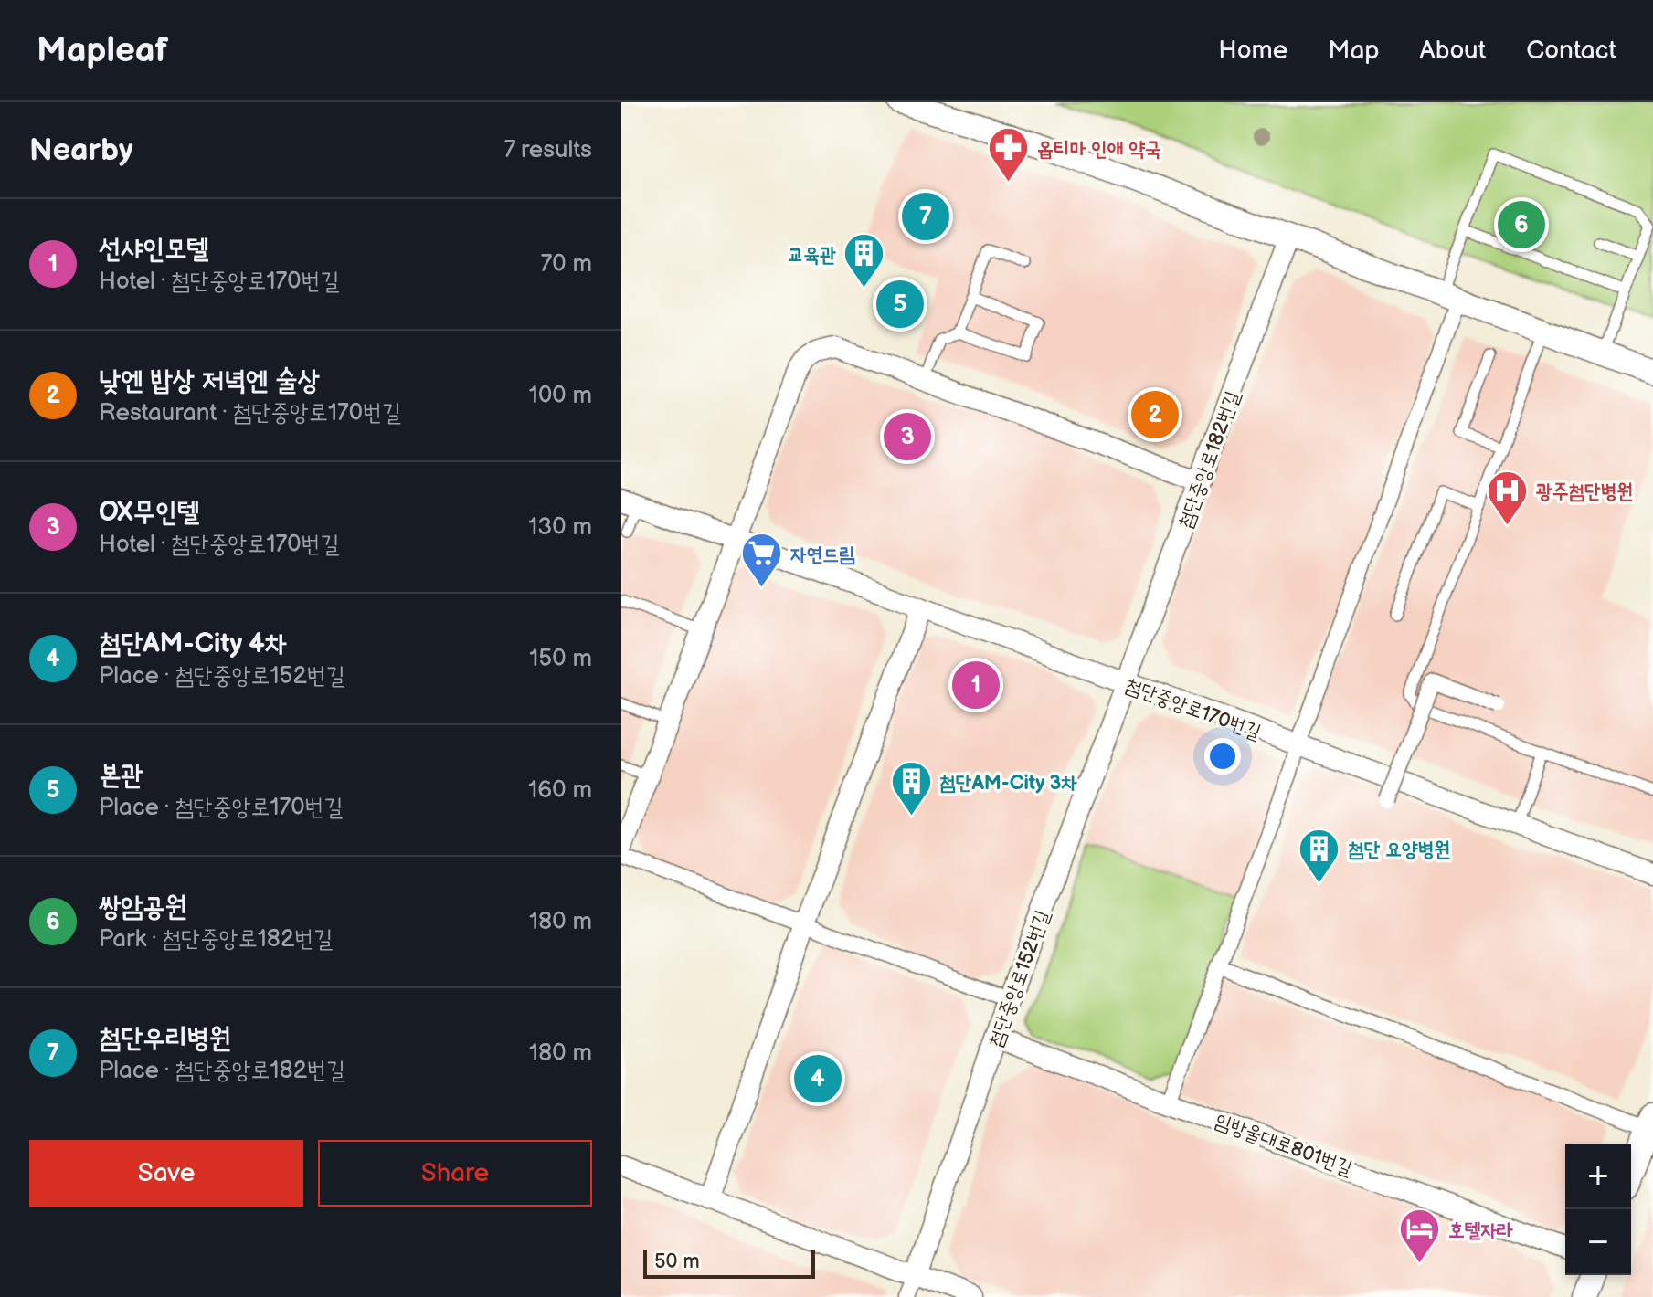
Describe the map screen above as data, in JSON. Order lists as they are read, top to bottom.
{
  "streets": {
    "street": [
      "첨단중앙로182번길",
      "첨단중앙로170번길",
      "첨단중앙로152번길",
      "임방울대로801번길"
    ]
  },
  "crossings": [
    ["첨단중앙로182번길", "첨단중앙로170번길"],
    ["첨단중앙로182번길", "첨단중앙로152번길"],
    ["첨단중앙로170번길", "첨단중앙로152번길"],
    ["첨단중앙로152번길", "임방울대로801번길"]
  ],
  "places": {
    "pharmacy": ["옵티마 인애 약국"],
    "building": ["교육관", "첨단AM-City 3차", "첨단 요양병원"],
    "hospital": ["광주첨단병원"],
    "supermarket": ["자연드림"],
    "hotel": ["호텔자라"]
  },
  "scale_bar": "50 m",
  "page": {
    "header": "Mapleaf",
    "nav": [
      "Home",
      "Map",
      "About",
      "Contact"
    ],
    "heading": ["Nearby", "7 results"],
    "pins": [
      "7",
      "6",
      "5",
      "2",
      "3",
      "1",
      "4"
    ],
    "list": [
      {
        "mark": "1",
        "name": "선샤인모텔",
        "note": "Hotel · 첨단중앙로170번길",
        "value": "70 m"
      },
      {
        "mark": "2",
        "name": "낮엔 밥상 저녁엔 술상",
        "note": "Restaurant · 첨단중앙로170번길",
        "value": "100 m"
      },
      {
        "mark": "3",
        "name": "OX무인텔",
        "note": "Hotel · 첨단중앙로170번길",
        "value": "130 m"
      },
      {
        "mark": "4",
        "name": "첨단AM-City 4차",
        "note": "Place · 첨단중앙로152번길",
        "value": "150 m"
      },
      {
        "mark": "5",
        "name": "본관",
        "note": "Place · 첨단중앙로170번길",
        "value": "160 m"
      },
      {
        "mark": "6",
        "name": "쌍암공원",
        "note": "Park · 첨단중앙로182번길",
        "value": "180 m"
      },
      {
        "mark": "7",
        "name": "첨단우리병원",
        "note": "Place · 첨단중앙로182번길",
        "value": "180 m"
      }
    ],
    "buttons": ["Save", "Share"],
    "map_buttons": ["+", "−"],
    "scale": "50 m"
  }
}
